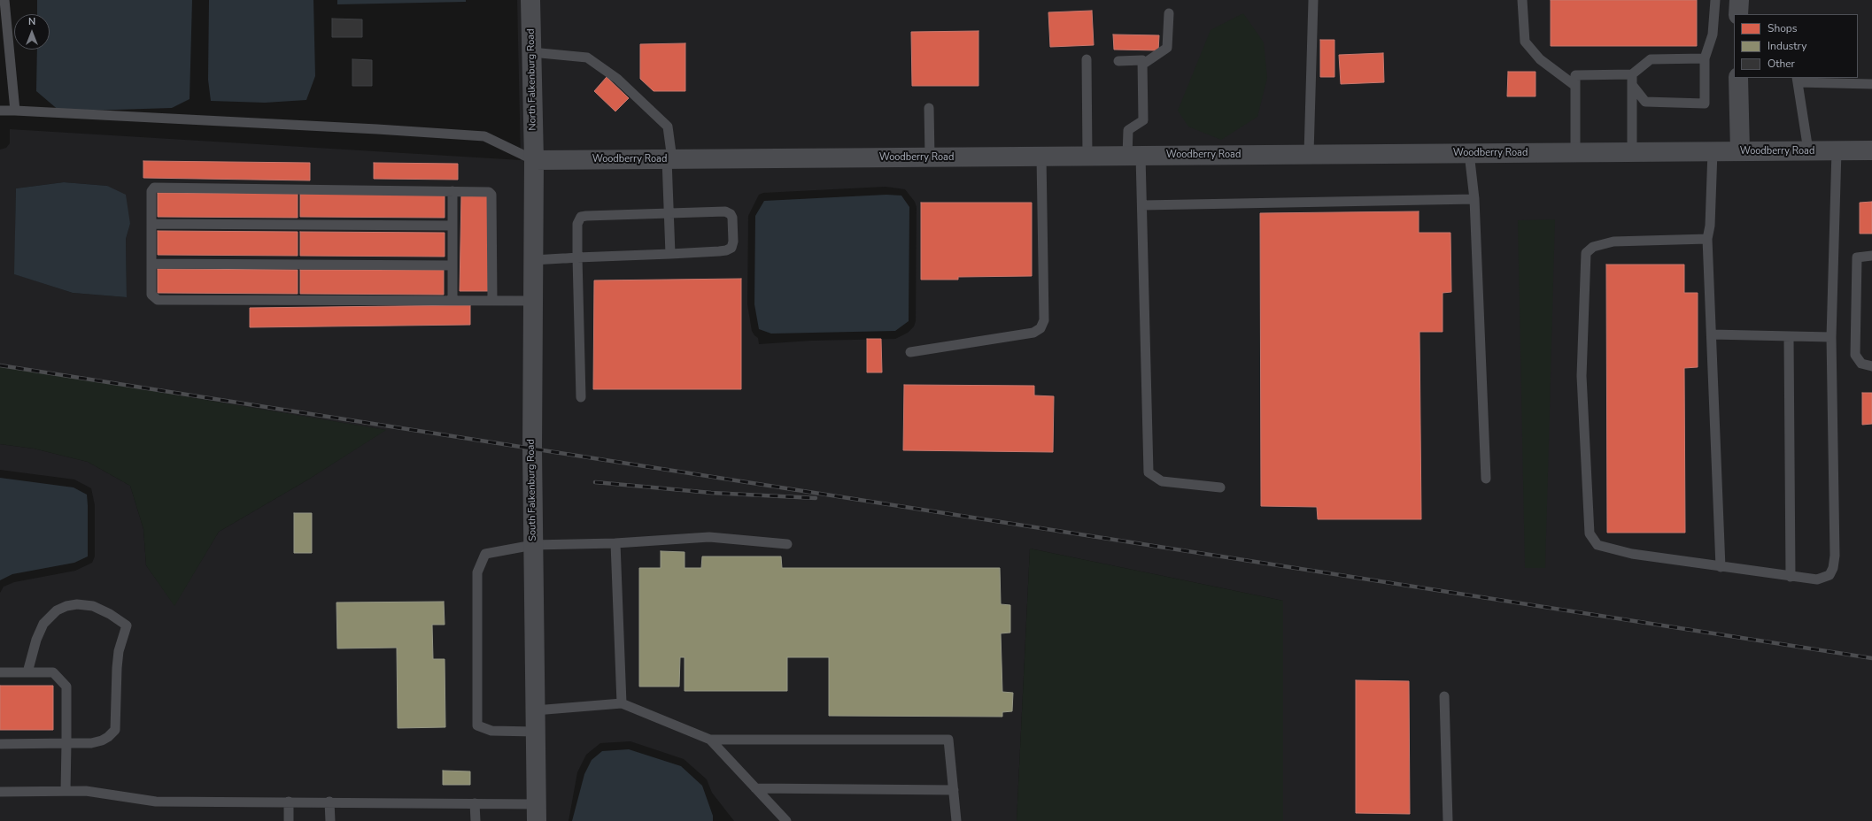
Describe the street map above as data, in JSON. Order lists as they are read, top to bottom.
{
  "streets": {
    "street": ["North Falkenburg Road", "Woodberry Road", "South Falkenburg Road"]
  },
  "crossings": [
    ["North Falkenburg Road", "Woodberry Road"],
    ["North Falkenburg Road", "South Falkenburg Road"],
    ["Woodberry Road", "South Falkenburg Road"]
  ],
  "legend": ["Shops", "Industry", "Other"],
  "north": "top"
}
